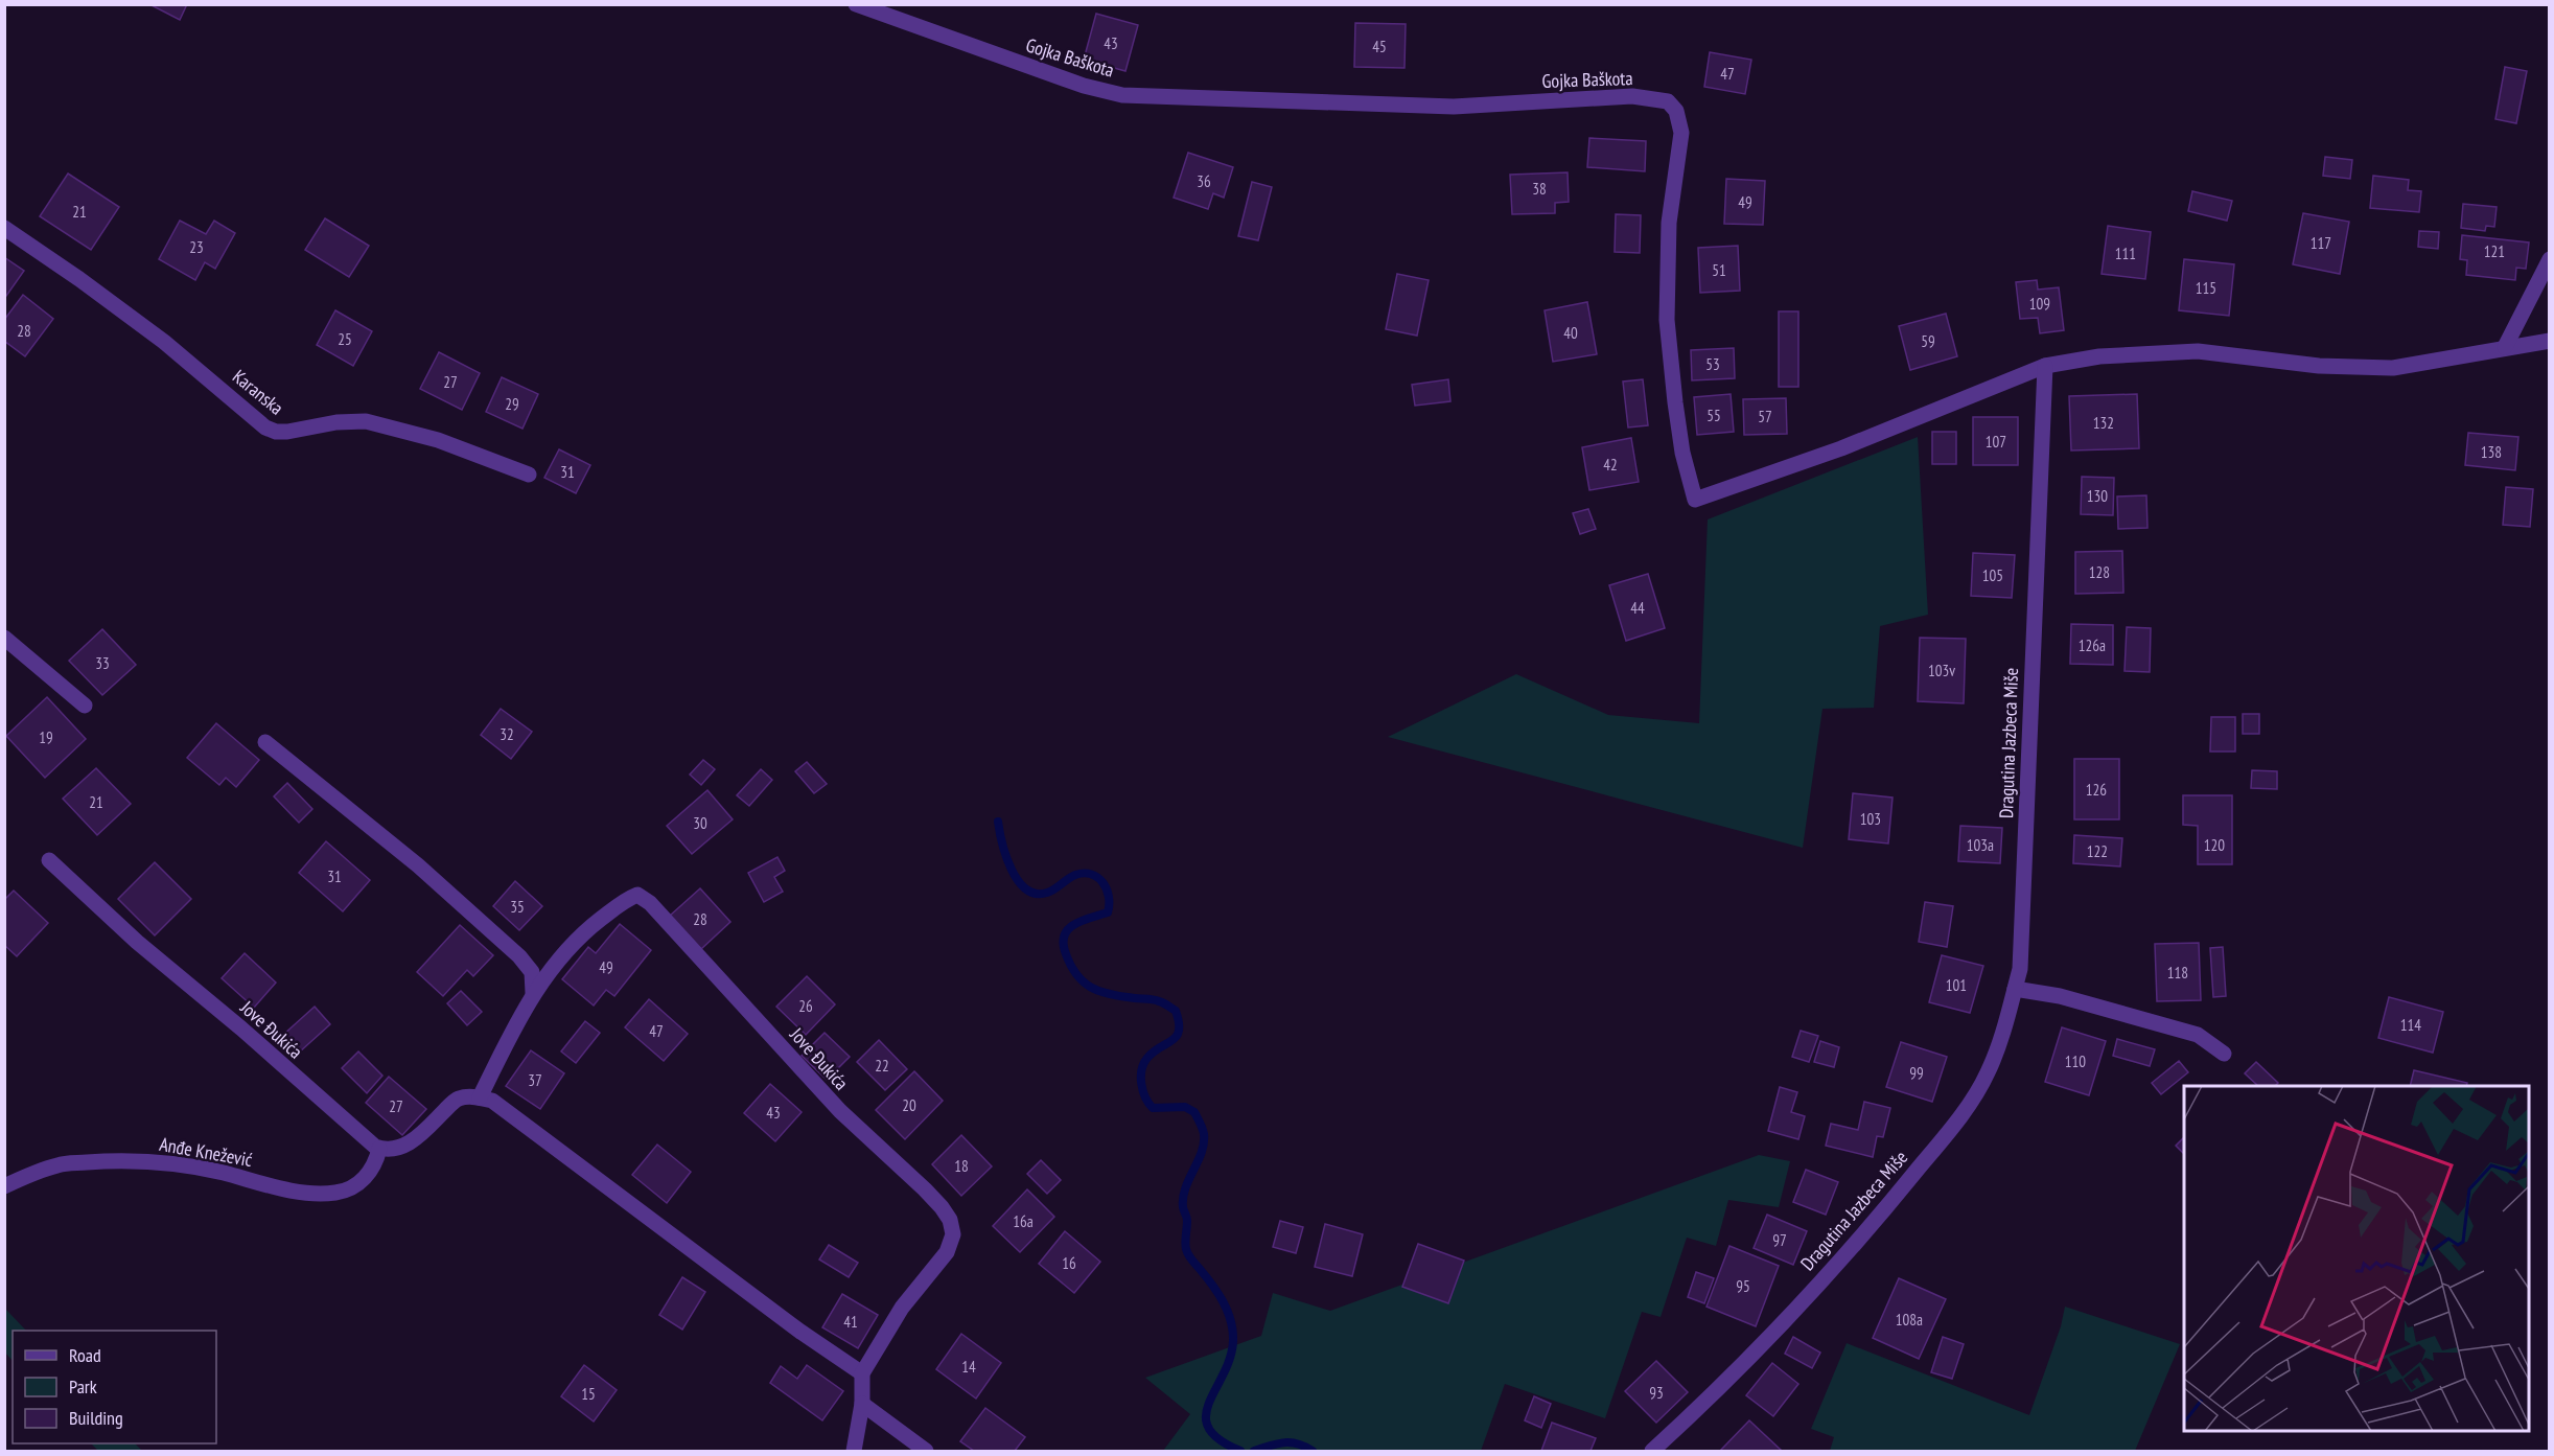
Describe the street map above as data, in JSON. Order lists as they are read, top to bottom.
{
  "streets": {
    "street": [
      "Gojka Baškota",
      "Karanska",
      "Dragutina Jazbeca Miše",
      "Jove Đukića",
      "Anđe Knežević"
    ]
  },
  "crossings": [
    ["Gojka Baškota", "Dragutina Jazbeca Miše"],
    ["Jove Đukića", "Anđe Knežević"]
  ],
  "house_numbers": [
    "43",
    "45",
    "47",
    "36",
    "38",
    "49",
    "21",
    "117",
    "23",
    "121",
    "111",
    "51",
    "115",
    "109",
    "28",
    "40",
    "25",
    "59",
    "53",
    "27",
    "29",
    "55",
    "57",
    "132",
    "107",
    "138",
    "42",
    "31",
    "130",
    "128",
    "105",
    "44",
    "126a",
    "33",
    "103v",
    "32",
    "19",
    "126",
    "21",
    "103",
    "30",
    "103a",
    "120",
    "122",
    "31",
    "35",
    "28",
    "49",
    "118",
    "101",
    "26",
    "114",
    "47",
    "110",
    "22",
    "99",
    "37",
    "20",
    "27",
    "43",
    "18",
    "16a",
    "97",
    "16",
    "95",
    "108a",
    "41",
    "14",
    "93",
    "15"
  ],
  "legend": ["Road", "Park", "Building"]
}
